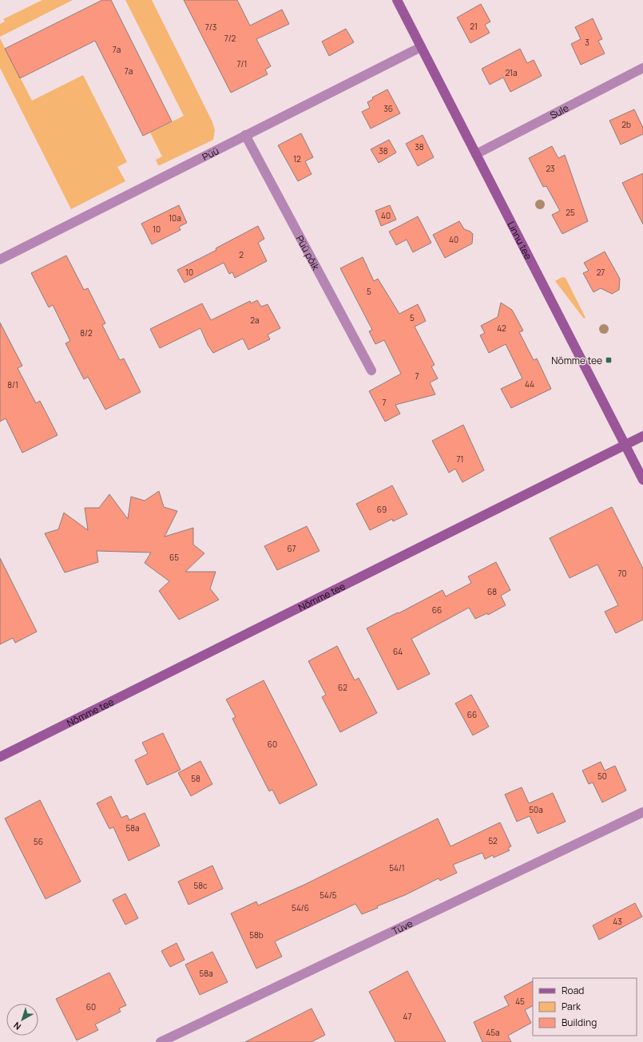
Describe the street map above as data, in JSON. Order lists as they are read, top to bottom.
{
  "streets": {
    "street": [
      "Sule",
      "Püü",
      "Linnu tee",
      "Püü põik",
      "Nõmme tee",
      "Tüve"
    ]
  },
  "crossings": [
    ["Sule", "Linnu tee"],
    ["Püü", "Linnu tee"],
    ["Püü", "Püü põik"],
    ["Linnu tee", "Nõmme tee"]
  ],
  "places": {
    "transit": ["Nõmme tee"]
  },
  "house_numbers": [
    "21",
    "7/3",
    "7/2",
    "3",
    "7a",
    "7/1",
    "7a",
    "21a",
    "36",
    "2b",
    "38",
    "38",
    "12",
    "23",
    "25",
    "40",
    "10a",
    "10",
    "40",
    "2",
    "10",
    "27",
    "5",
    "5",
    "2a",
    "42",
    "8/2",
    "7",
    "44",
    "8/1",
    "7",
    "71",
    "69",
    "67",
    "65",
    "70",
    "68",
    "66",
    "64",
    "62",
    "66",
    "60",
    "50",
    "58",
    "50a",
    "58a",
    "52",
    "56",
    "54/1",
    "58c",
    "54/5",
    "54/6",
    "43",
    "58b",
    "58a",
    "45",
    "60",
    "47",
    "45a"
  ],
  "legend": ["Road", "Park", "Building"],
  "north": "bottom left"
}
